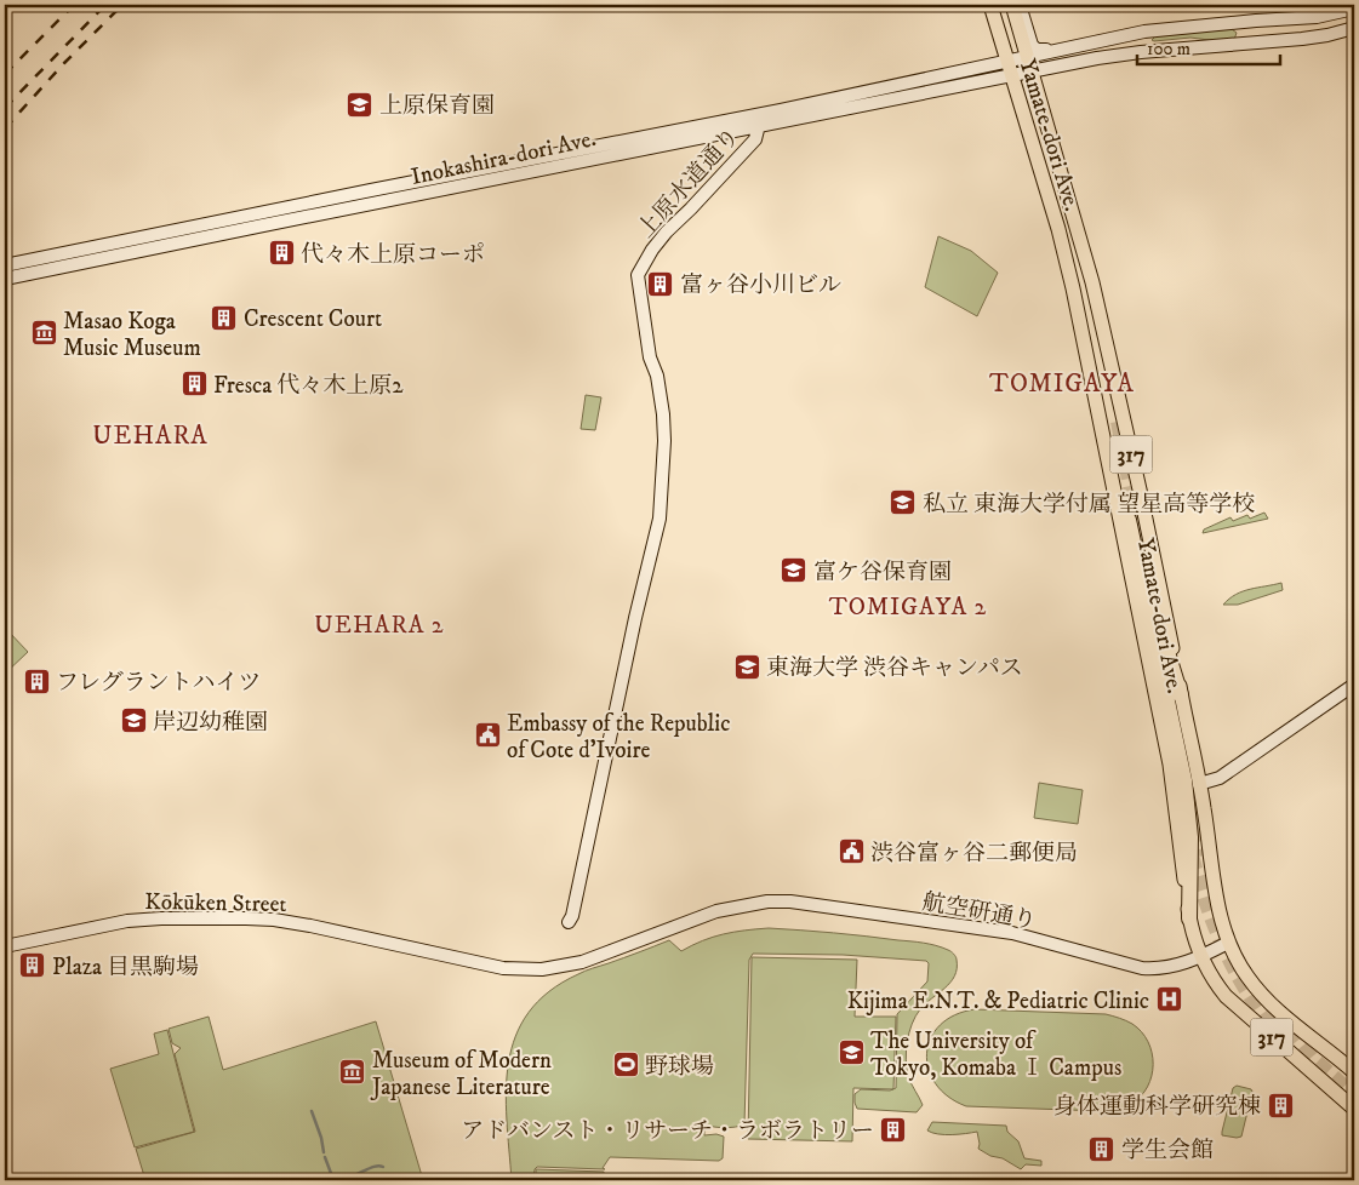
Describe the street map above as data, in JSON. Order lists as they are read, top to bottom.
{
  "streets": {
    "main road": [
      "Yamate-dori Ave.",
      "Inokashira-dori Ave.",
      "上原水道通り",
      "317",
      "航空研通り"
    ]
  },
  "crossings": [
    ["Yamate-dori Ave.", "Inokashira-dori Ave."],
    ["Yamate-dori Ave.", "航空研通り"],
    ["Inokashira-dori Ave.", "上原水道通り"]
  ],
  "districts": [
    "TOMIGAYA",
    "UEHARA",
    "TOMIGAYA 2",
    "UEHARA 2"
  ],
  "places": {
    "school or university": [
      "上原保育園",
      "私立 東海大学付属 望星高等学校",
      "富ケ谷保育園",
      "東海大学 渋谷キャンパス",
      "岸辺幼稚園",
      "The University of Tokyo, Komaba Ⅰ Campus"
    ],
    "building": [
      "代々木上原コーポ",
      "富ヶ谷小川ビル",
      "Crescent Court",
      "Fresca 代々木上原2",
      "フレグラントハイツ",
      "Plaza 目黒駒場",
      "身体運動科学研究棟",
      "アドバンスト・リサーチ・ラボラトリー",
      "学生会館"
    ],
    "museum": ["Masao Koga Music Museum", "Museum of Modern Japanese Literature"],
    "public building": ["Embassy of the Republic of Cote d'Ivoire", "渋谷富ヶ谷二郵便局"],
    "hospital": ["Kijima E.N.T. & Pediatric Clinic"],
    "sports": ["野球場"]
  },
  "scale_bar": "100 m"
}
